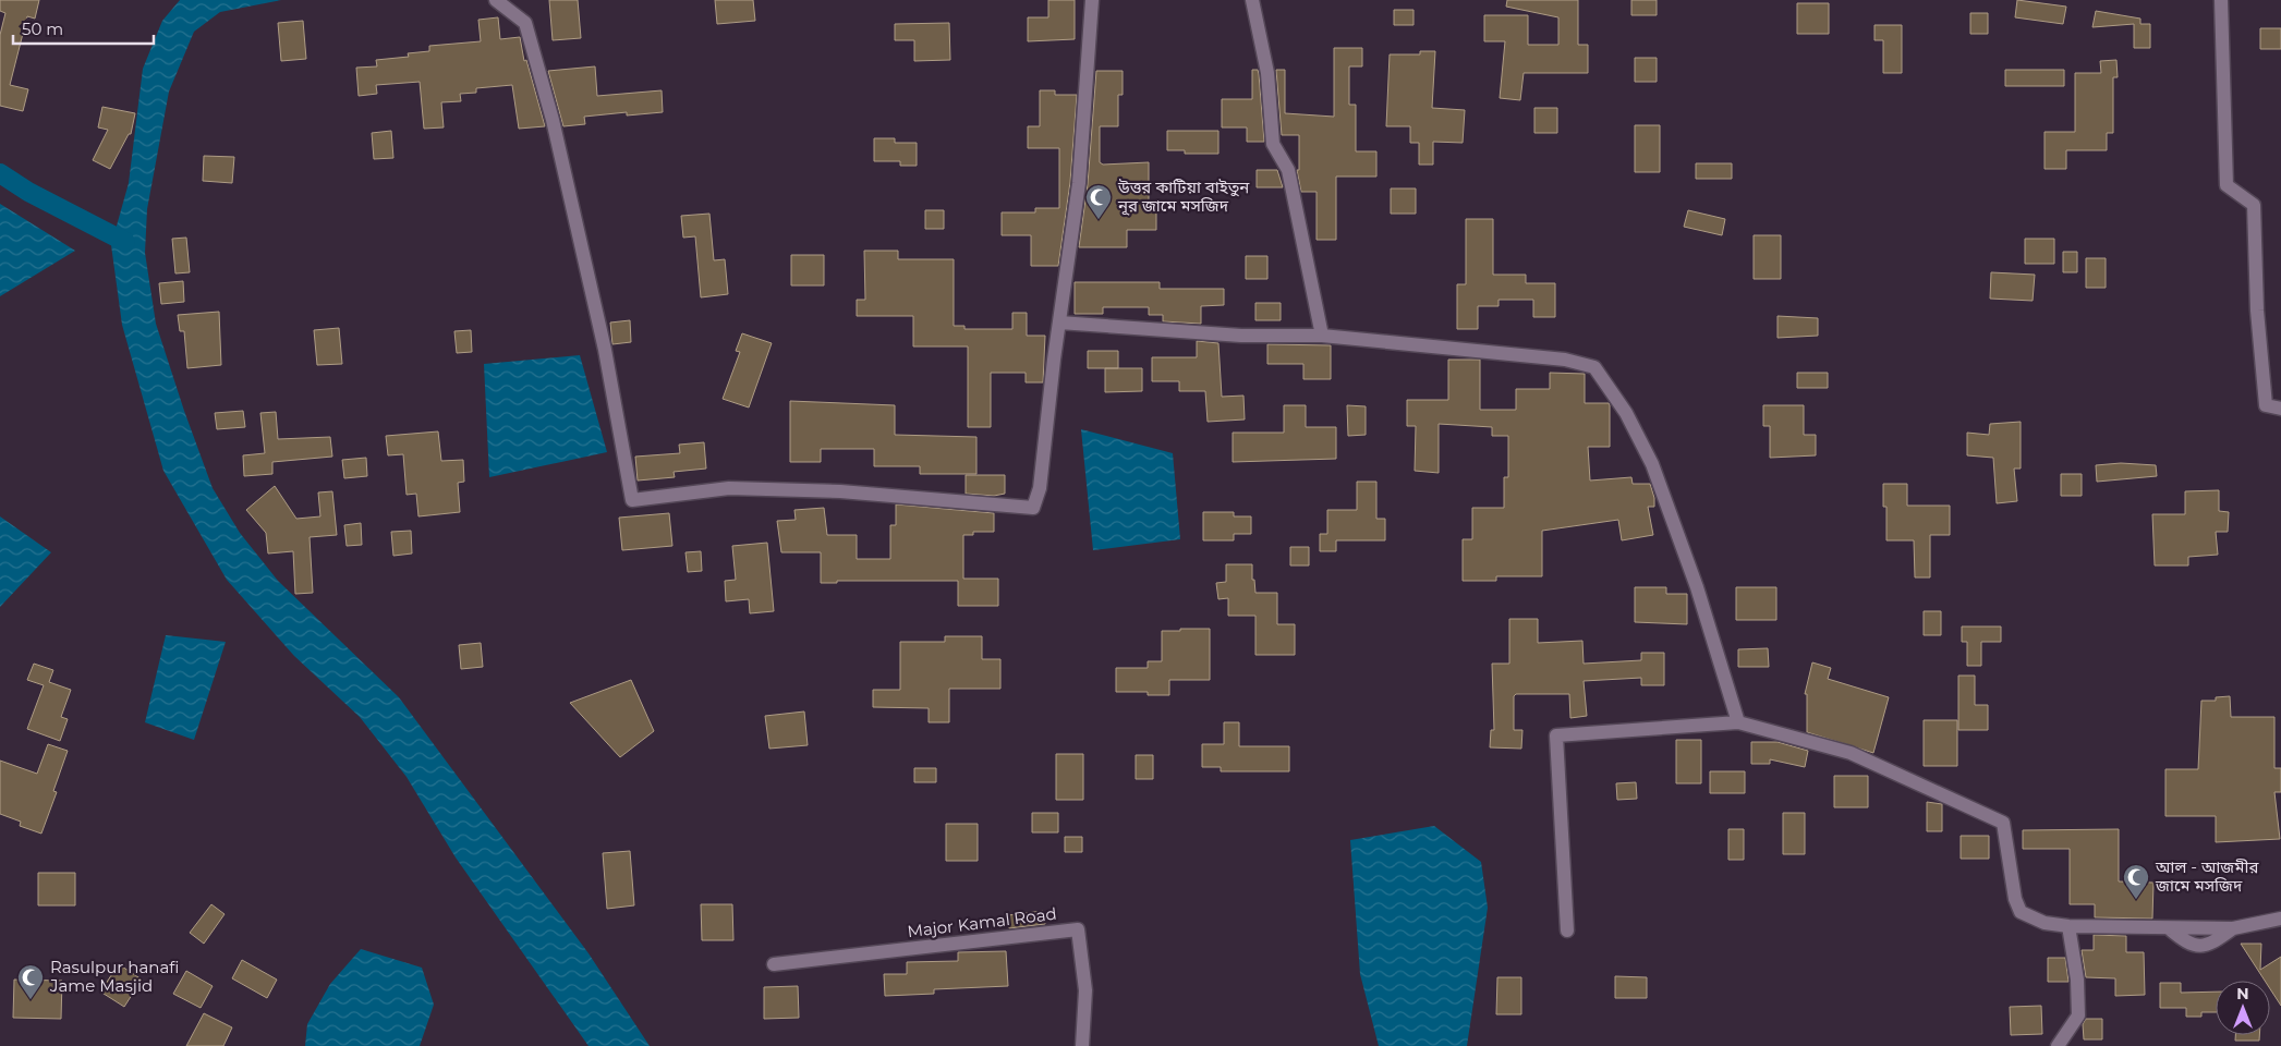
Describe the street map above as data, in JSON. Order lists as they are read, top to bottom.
{
  "streets": {
    "street": ["Major Kamal Road"]
  },
  "places": {
    "mosque": ["উত্তর কাটিয়া বাইতুন নূর জামে মসজিদ", "আল - আজমীর জামে মসজিদ", "Rasulpur hanafi Jame Masjid"]
  },
  "scale_bar": "50 m",
  "north": "top"
}
